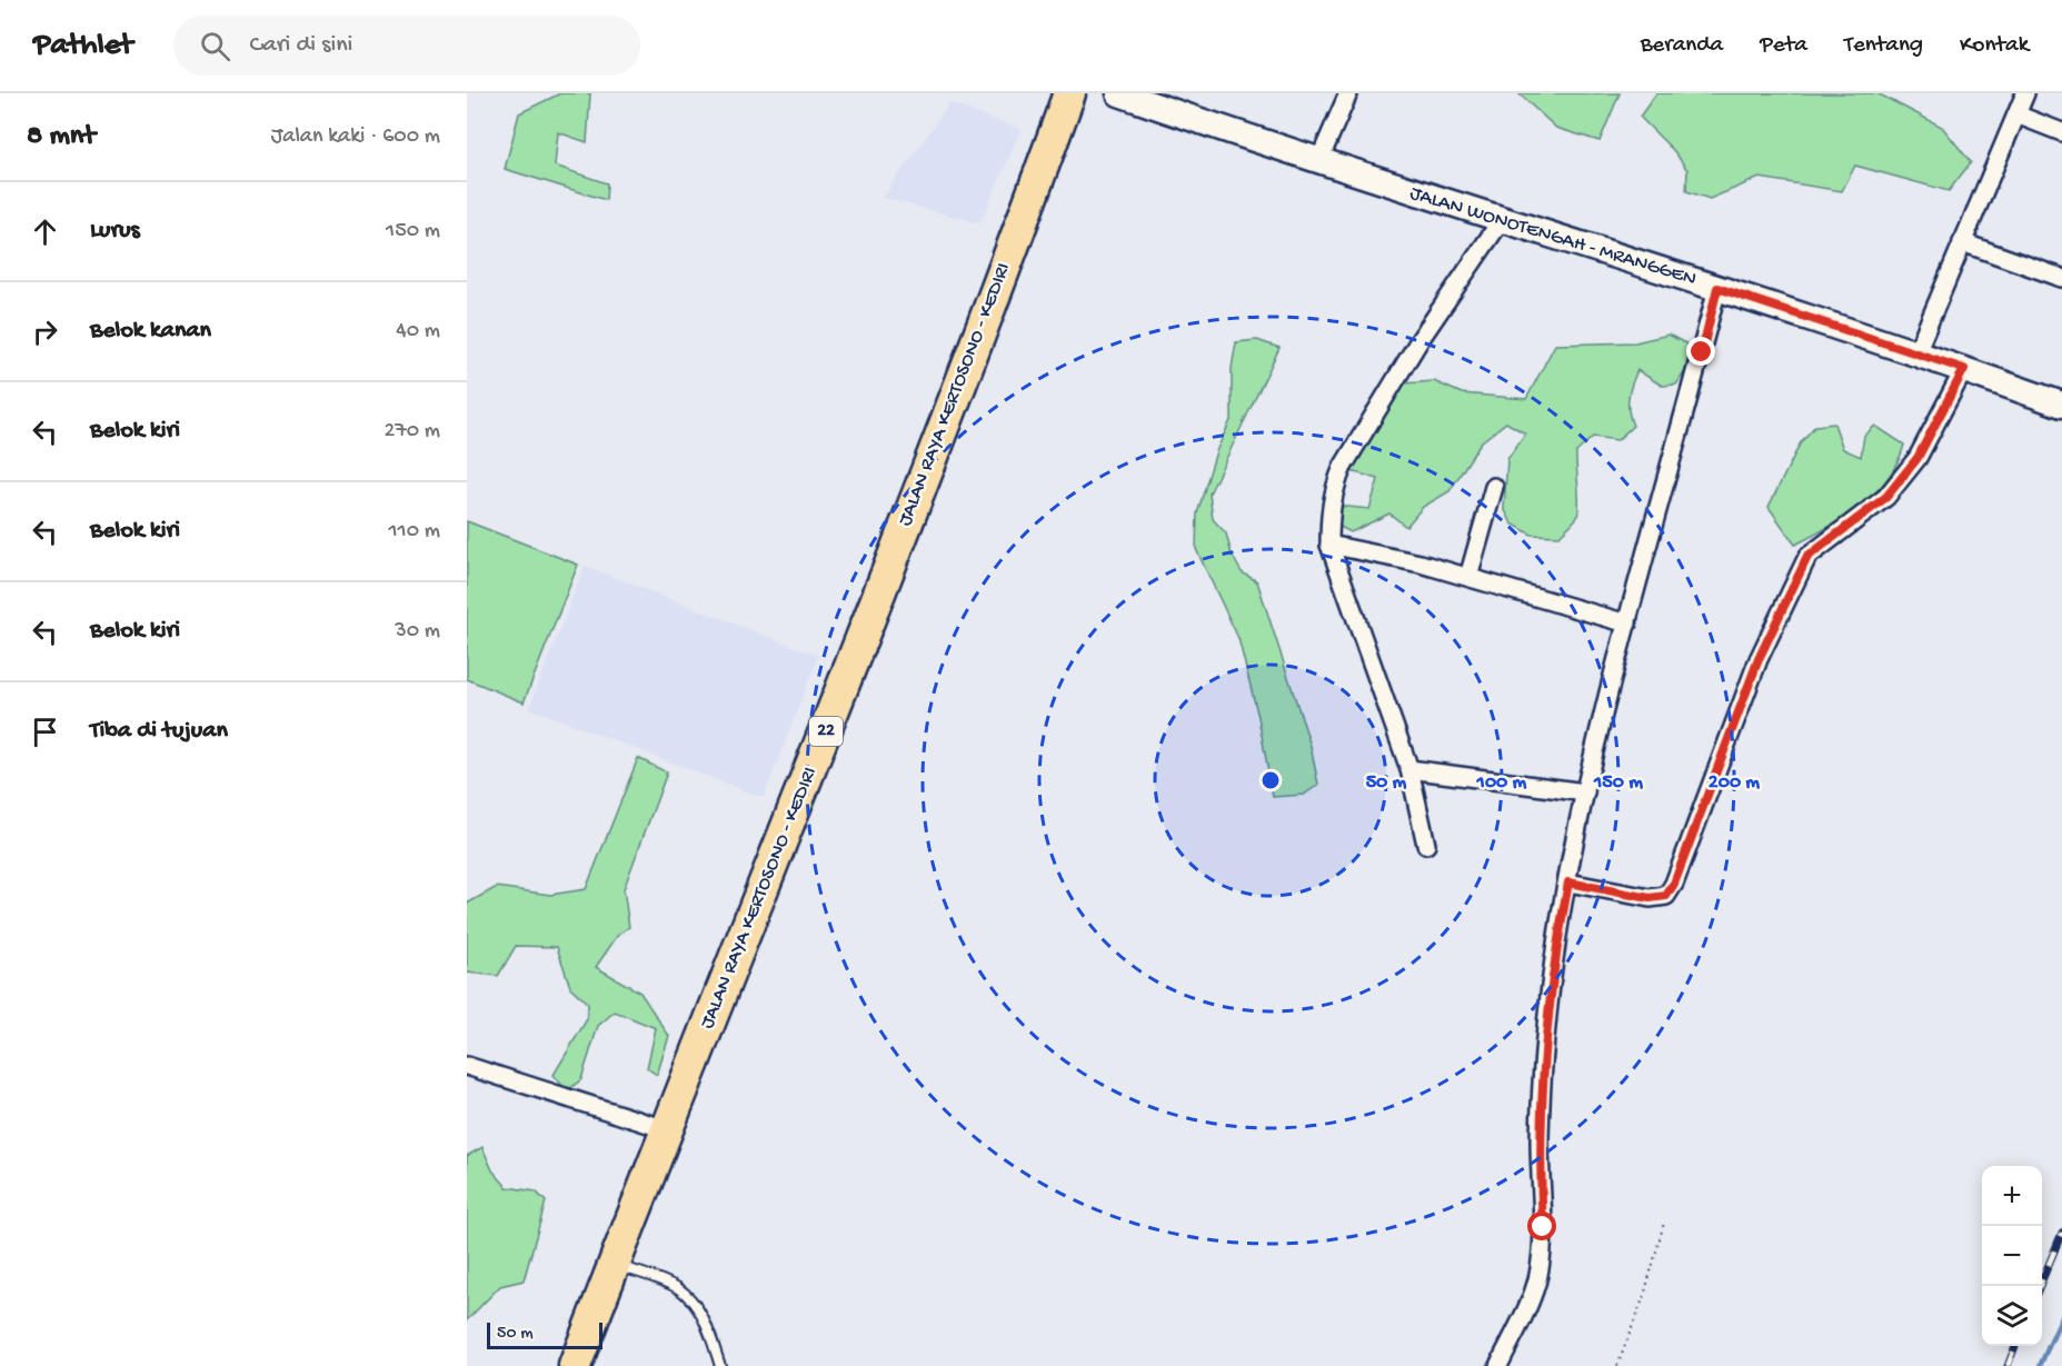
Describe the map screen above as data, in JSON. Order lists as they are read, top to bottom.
{
  "streets": {
    "highway": ["JALAN RAYA KERTOSONO - KEDIRI", "22"],
    "street": ["JALAN WONOTENGAH - MRANGGEN"]
  },
  "scale_bar": "50 m",
  "page": {
    "header": "Pathlet",
    "search": "Cari di sini",
    "nav": [
      "Beranda",
      "Peta",
      "Tentang",
      "Kontak"
    ],
    "heading": ["8 mnt", "Jalan kaki · 600 m"],
    "list": [
      ["Lurus", "150 m"],
      ["Belok kanan", "40 m"],
      ["Belok kiri", "270 m"],
      ["Belok kiri", "110 m"],
      ["Belok kiri", "30 m"],
      "Tiba di tujuan"
    ],
    "map_buttons": ["+", "−"],
    "scale": "50 m"
  },
  "rings": [
    "50 m",
    "100 m",
    "150 m",
    "200 m"
  ]
}
